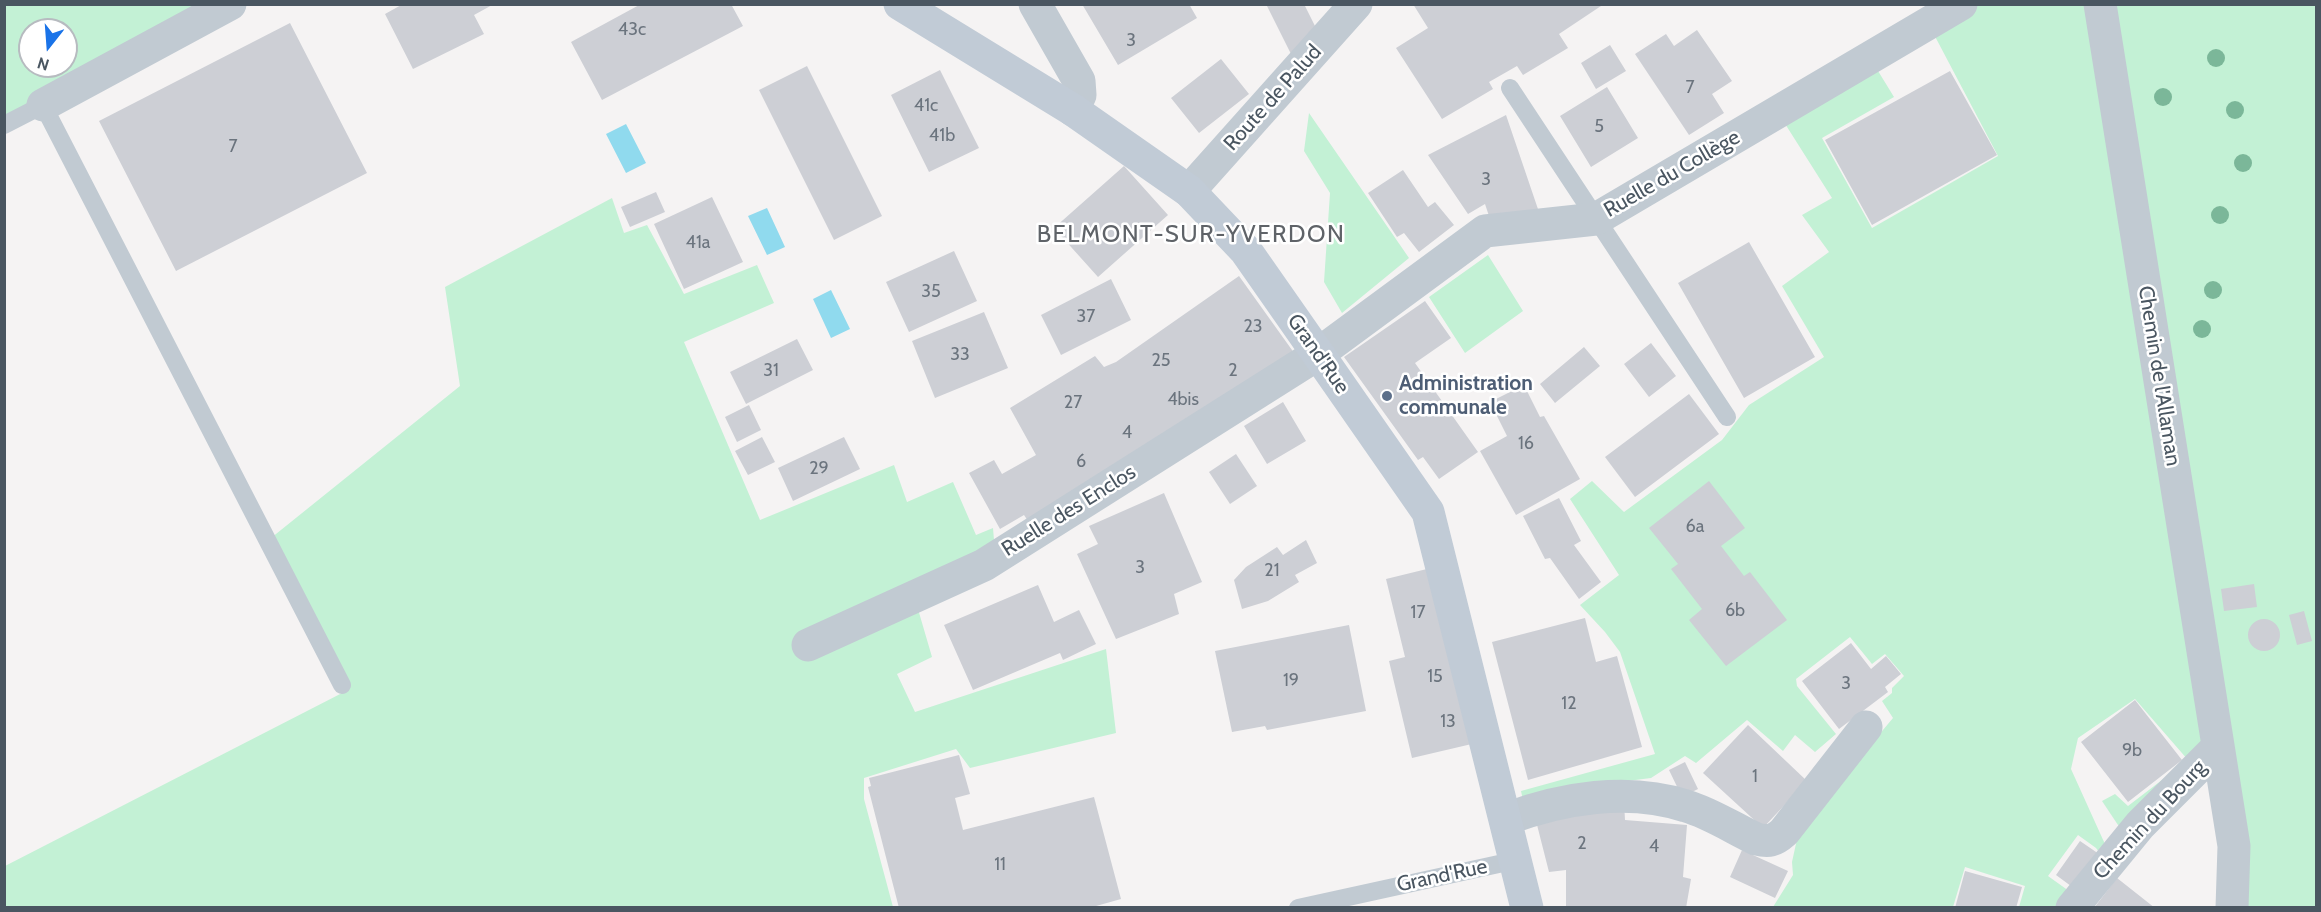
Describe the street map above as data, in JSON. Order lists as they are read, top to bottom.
{
  "streets": {
    "street": [
      "Route de Palud",
      "Ruelle du Collège",
      "Grand'Rue",
      "Chemin de l'Allaman",
      "Ruelle des Enclos",
      "Chemin du Bourg"
    ]
  },
  "crossings": [
    ["Route de Palud", "Grand'Rue"],
    ["Ruelle du Collège", "Grand'Rue"],
    ["Ruelle du Collège", "Ruelle des Enclos"],
    ["Grand'Rue", "Ruelle des Enclos"],
    ["Chemin de l'Allaman", "Chemin du Bourg"]
  ],
  "districts": ["BELMONT-SUR-YVERDON"],
  "places": ["Administration communale"],
  "house_numbers": [
    "43c",
    "3",
    "7",
    "41c",
    "5",
    "41b",
    "7",
    "3",
    "41a",
    "35",
    "37",
    "23",
    "33",
    "25",
    "31",
    "2",
    "4bis",
    "27",
    "4",
    "16",
    "6",
    "29",
    "6a",
    "3",
    "21",
    "6b",
    "17",
    "15",
    "19",
    "3",
    "12",
    "13",
    "9b",
    "1",
    "2",
    "4",
    "11"
  ],
  "north": "bottom"
}
